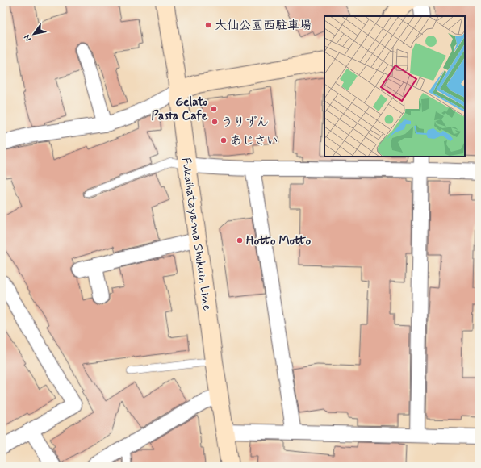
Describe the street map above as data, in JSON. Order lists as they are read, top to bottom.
{
  "streets": {
    "main road": ["Fukaihatayama Shukuin Line"]
  },
  "places": [
    "大仙公園西駐車場",
    "Gelato Pasta Cafe",
    "うりずん",
    "あじさい",
    "Hotto Motto"
  ],
  "north": "bottom left"
}
